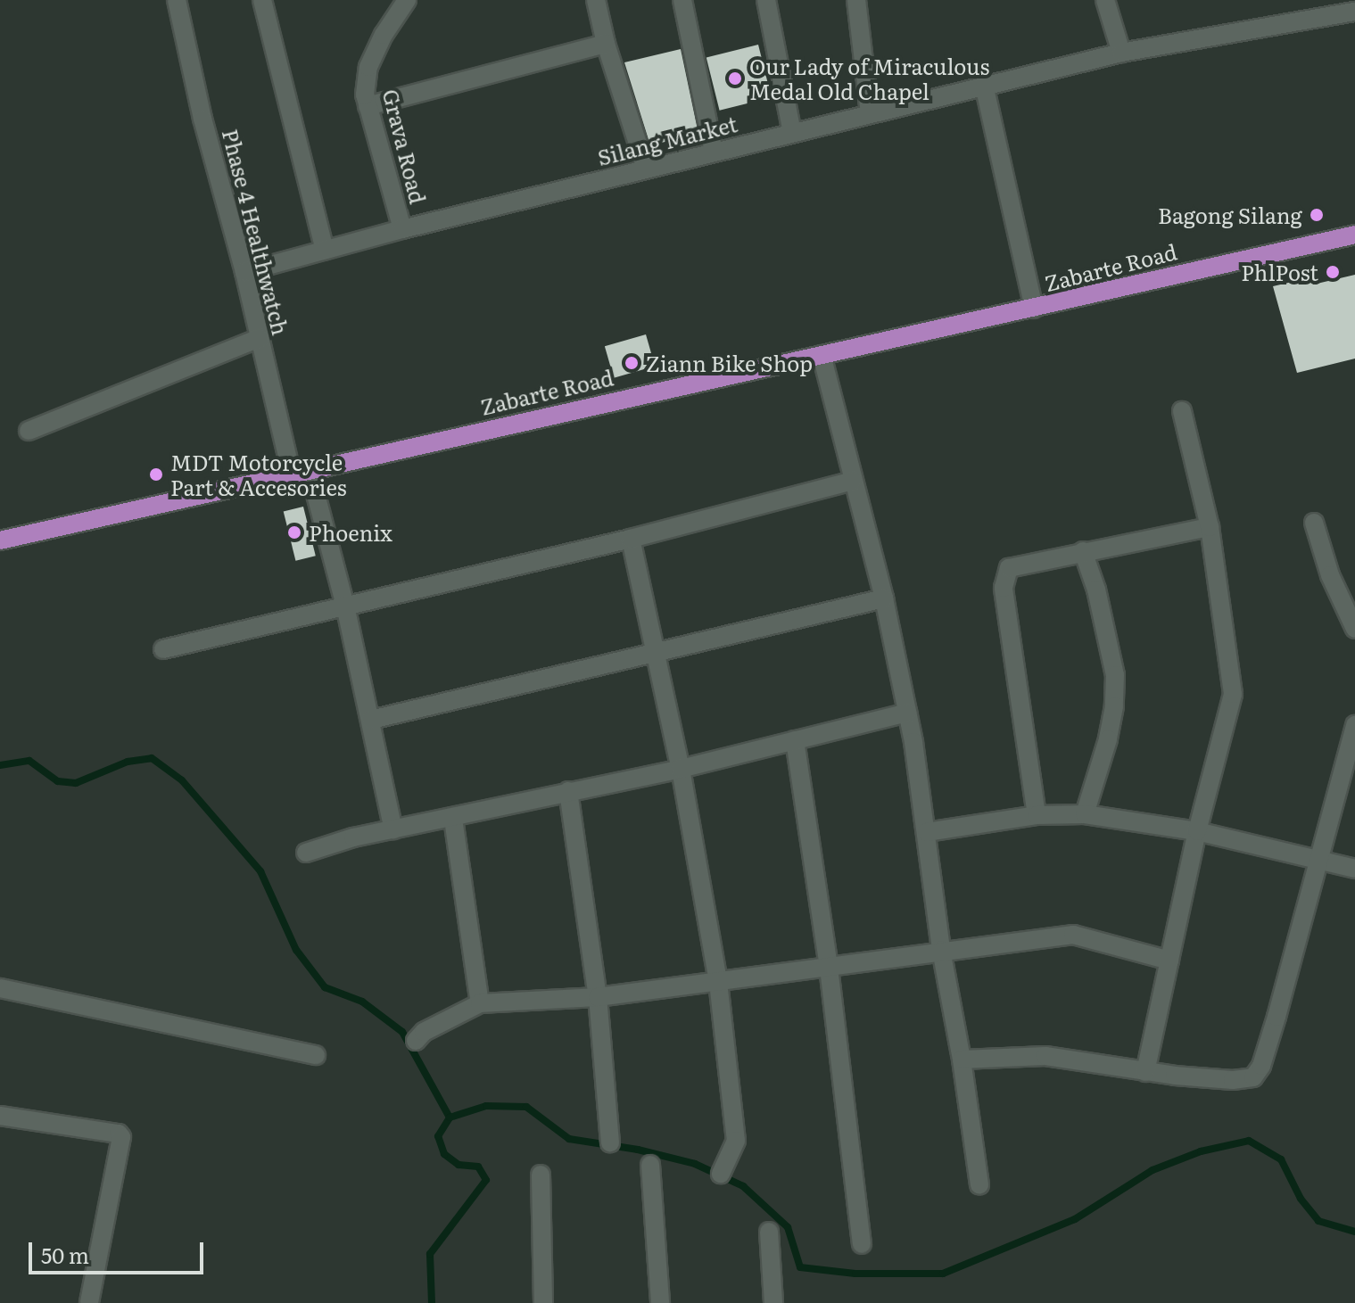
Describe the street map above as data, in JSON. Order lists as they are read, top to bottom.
{
  "streets": {
    "main road": ["Zabarte Road"],
    "street": ["Silang Market", "Grava Road", "Phase 4 Healthwatch"]
  },
  "crossings": [
    ["Silang Market", "Grava Road"],
    ["Silang Market", "Phase 4 Healthwatch"],
    ["Phase 4 Healthwatch", "Zabarte Road"]
  ],
  "places": [
    "Our Lady of Miraculous Medal Old Chapel",
    "Bagong Silang",
    "PhlPost",
    "Ziann Bike Shop",
    "MDT Motorcycle Part & Accesories",
    "Phoenix"
  ],
  "scale_bar": "50 m"
}
